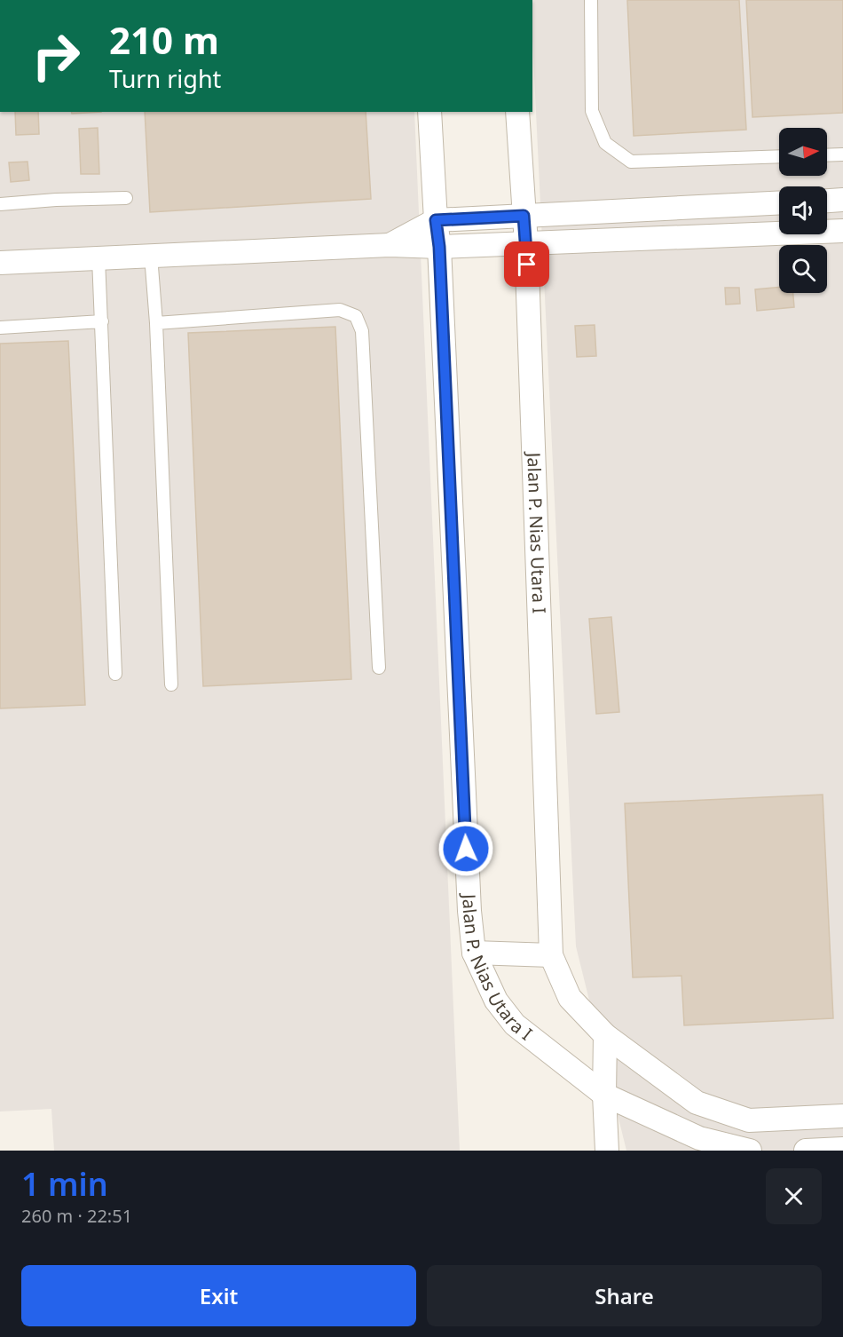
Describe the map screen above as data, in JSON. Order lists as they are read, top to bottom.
{
  "streets": {
    "street": ["Jalan P. Nias Utara I"]
  },
  "north": "right",
  "page": {
    "turn": ["210 m", "Turn right"],
    "heading": ["1 min", "260 m · 22:51"],
    "buttons": ["Exit", "Share"]
  }
}
